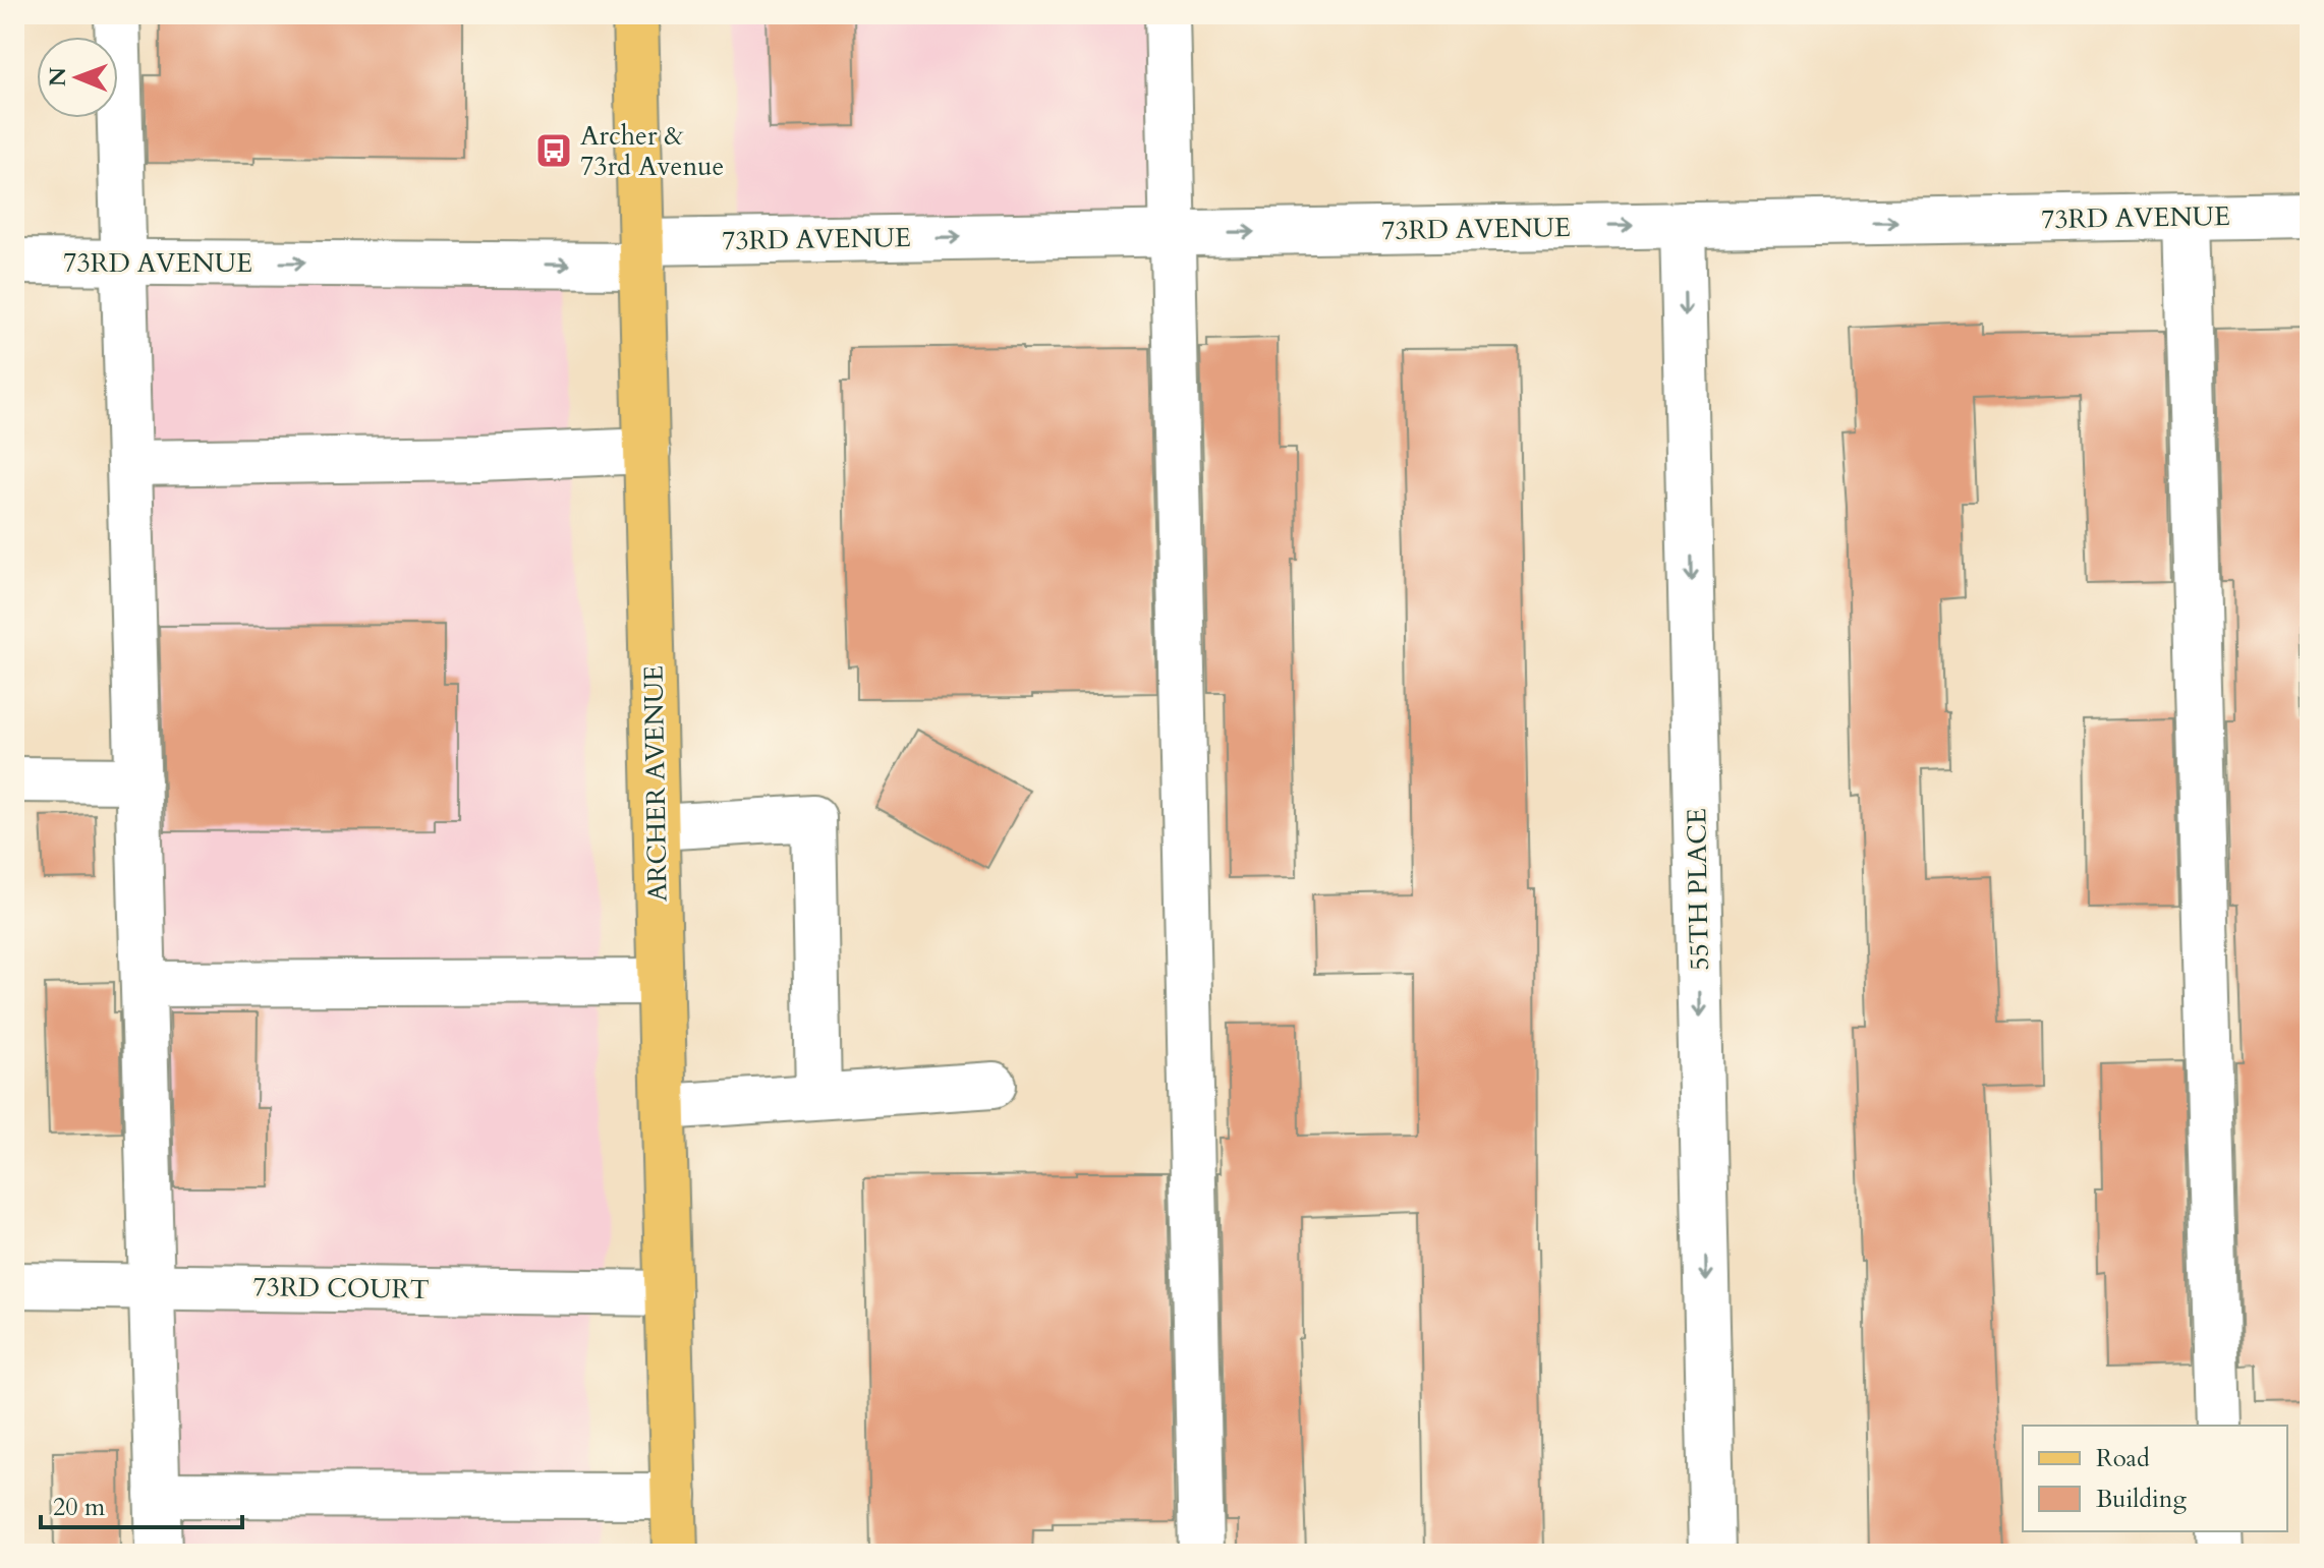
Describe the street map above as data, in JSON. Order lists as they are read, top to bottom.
{
  "streets": {
    "main road": ["ARCHER AVENUE"],
    "street": ["73RD AVENUE", "55TH PLACE", "73RD COURT"]
  },
  "crossings": [
    ["73RD AVENUE", "ARCHER AVENUE"],
    ["73RD AVENUE", "55TH PLACE"],
    ["ARCHER AVENUE", "73RD COURT"]
  ],
  "one_way": ["73RD AVENUE", "55TH PLACE"],
  "places": {
    "bus stop": ["Archer & 73rd Avenue"]
  },
  "legend": ["Road", "Building"],
  "scale_bar": "20 m",
  "north": "left"
}
